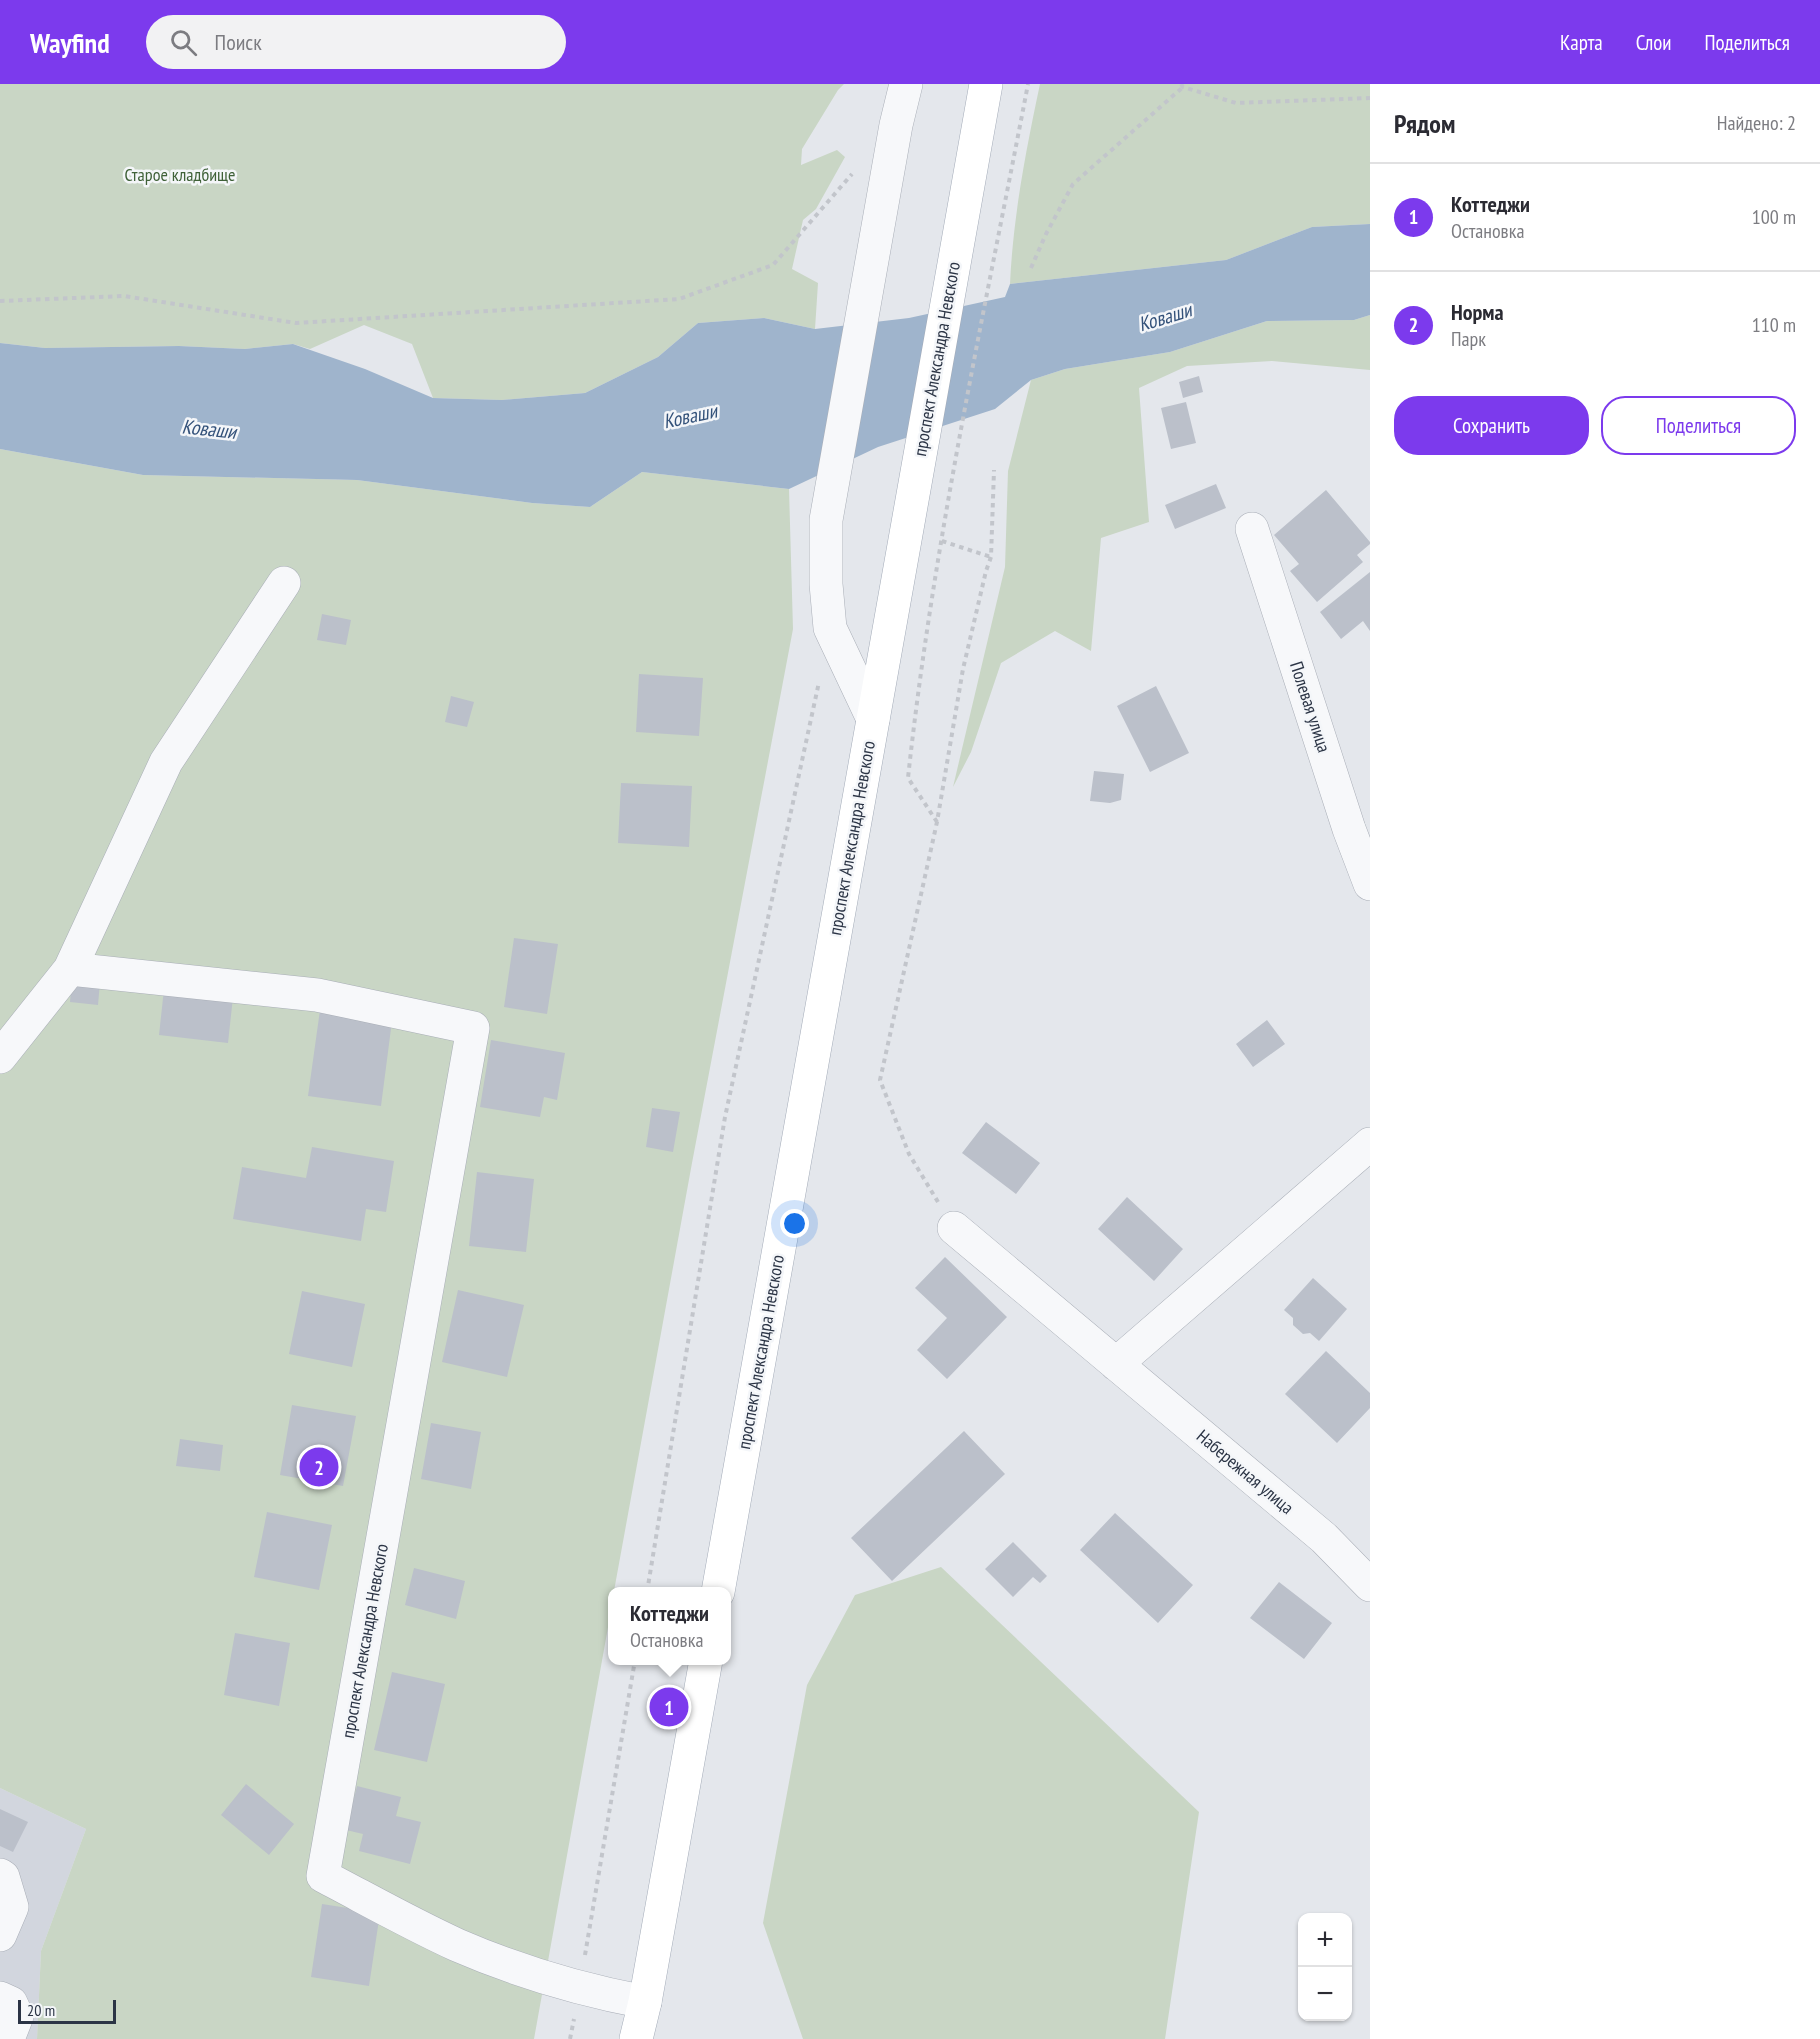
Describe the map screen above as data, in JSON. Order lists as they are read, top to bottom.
{
  "streets": {
    "main road": ["проспект Александра Невского"],
    "street": ["Полевая улица", "Набережная улица"]
  },
  "water": ["Коваши"],
  "parks": ["Старое кладбище"],
  "scale_bar": "20 m",
  "page": {
    "header": "Wayfind",
    "search": "Поиск",
    "nav": ["Карта", "Слои", "Поделиться"],
    "heading": ["Рядом", "Найдено: 2"],
    "list": [
      {
        "mark": "1",
        "name": "Коттеджи",
        "note": "Остановка",
        "value": "100 m"
      },
      {
        "mark": "2",
        "name": "Норма",
        "note": "Парк",
        "value": "110 m"
      }
    ],
    "buttons": ["Сохранить", "Поделиться"],
    "pins": ["2", "1"],
    "popup": ["Коттеджи", "Остановка"],
    "map_buttons": ["+", "−"],
    "scale": "20 m"
  }
}
